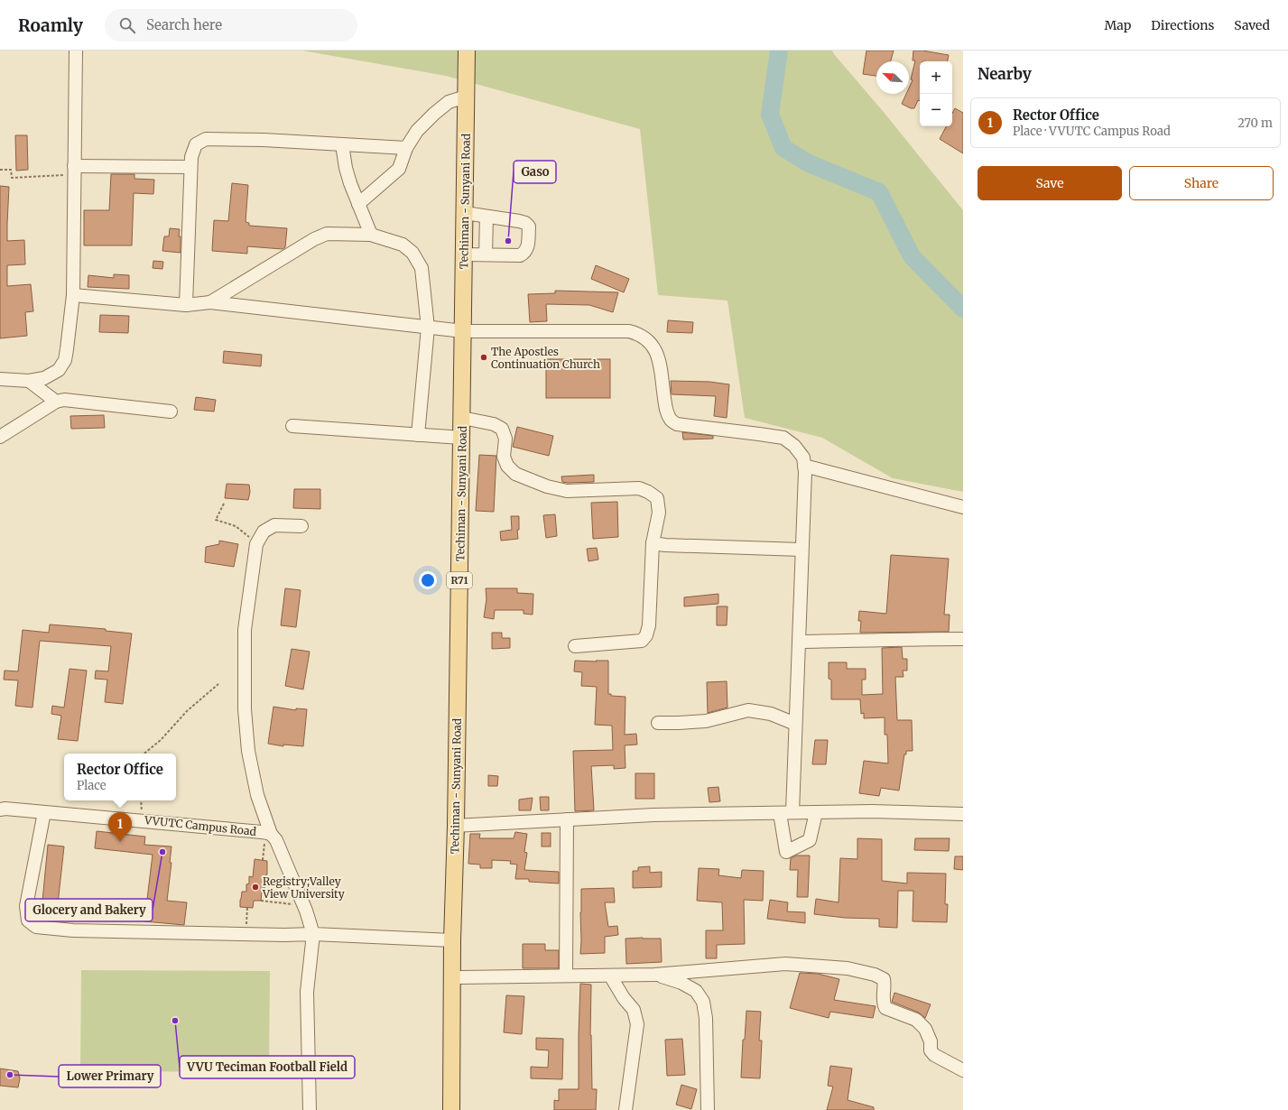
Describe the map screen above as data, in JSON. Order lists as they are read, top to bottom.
{
  "streets": {
    "main road": ["Techiman - Sunyani Road", "R71"],
    "street": ["VVUTC Campus Road"]
  },
  "places": [
    "Gaso",
    "The Apostles Continuation Church",
    "Glocery and Bakery",
    "Registry;Valley View University",
    "VVU Teciman Football Field",
    "Lower Primary"
  ],
  "north": "top left",
  "page": {
    "header": "Roamly",
    "search": "Search here",
    "nav": ["Map", "Directions", "Saved"],
    "heading": "Nearby",
    "map_buttons": ["+", "−"],
    "list": [
      {
        "mark": "1",
        "name": "Rector Office",
        "note": "Place · VVUTC Campus Road",
        "value": "270 m"
      }
    ],
    "buttons": ["Save", "Share"],
    "popup": ["Rector Office", "Place"],
    "pins": "1"
  }
}
